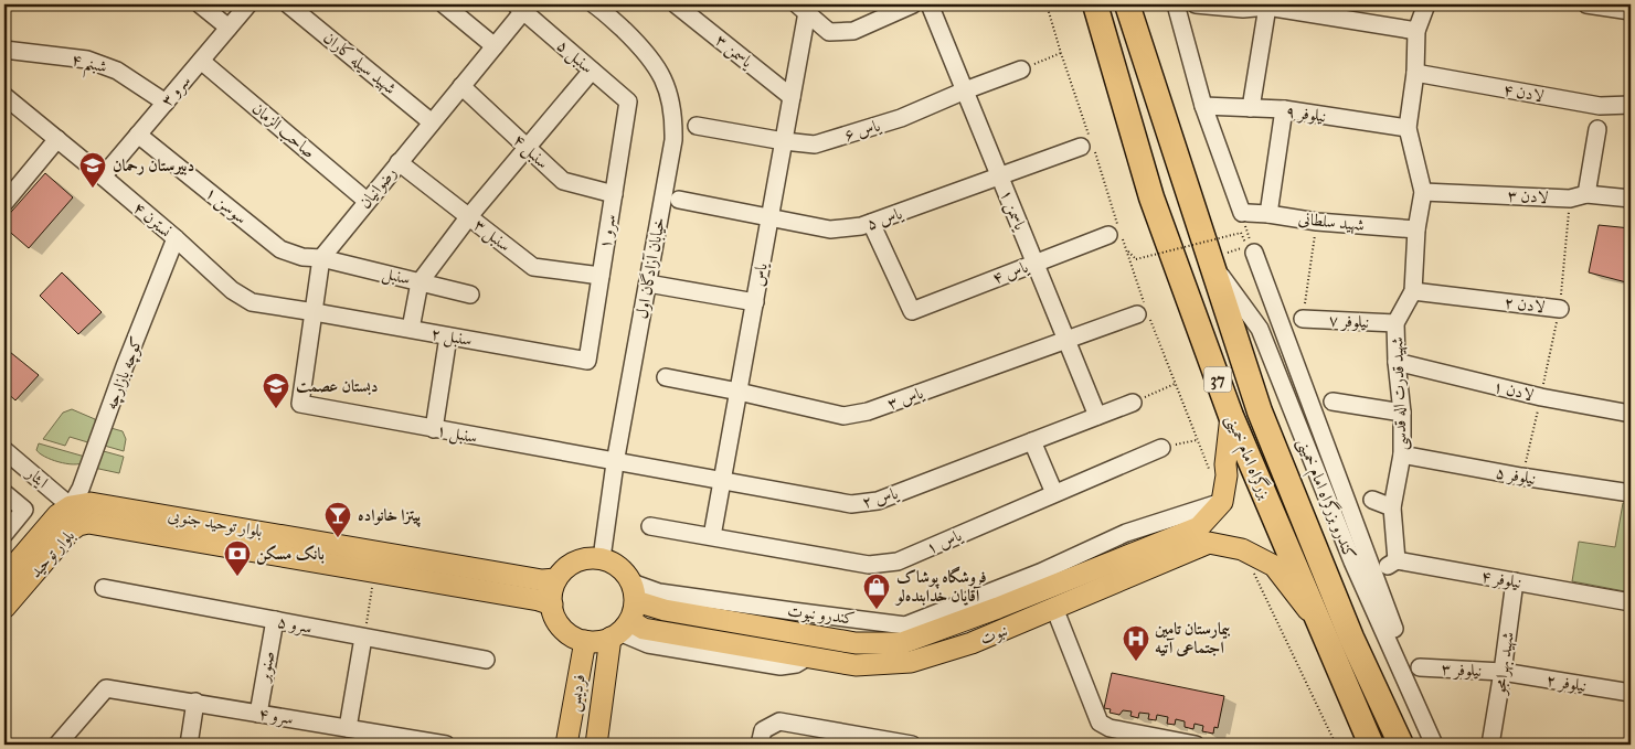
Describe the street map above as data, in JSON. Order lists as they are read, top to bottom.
{
  "streets": {
    "highway": ["37", "بزرگراه امام خمینی"],
    "main road": [
      "بلوار توحید جنوبی",
      "بلوار توحید",
      "نبوت",
      "فردیس"
    ],
    "street": [
      "یاسمن ۳",
      "سنبل ۵",
      "شبنم ۴",
      "شهید سیله کاران",
      "سرو ۳",
      "لادن ۴",
      "نیلوفر ۹",
      "صاحب الزمان",
      "یاس ۶",
      "سنبل ۴",
      "رضوانیان",
      "لادن ۳",
      "سوسن ۱",
      "یاسمن ۱",
      "یاس ۵",
      "نسترن ۴",
      "شهید سلطانی",
      "سرو ۱",
      "سنبل ۳",
      "خیابان آزادگان اول",
      "یاس ۴",
      "یاس",
      "سنبل",
      "لادن ۲",
      "نیلوفر ۷",
      "سنبل ۲",
      "کوچه بازارچه",
      "لادن ۱",
      "شهید قدرت اله قدسی",
      "یاس ۳",
      "سنبل ۱",
      "نیلوفر ۵",
      "ایثار",
      "یاس ۲",
      "کندرو بزرگراه امام خمینی",
      "یاس ۱",
      "نیلوفر ۴",
      "سرو ۵",
      "شهید بهرامجو",
      "صنوبر",
      "نیلوفر ۳",
      "نیلوفر ۲",
      "سرو ۴"
    ]
  },
  "crossings": [
    ["یاسمن ۳", "یاس"],
    ["سنبل ۵", "رضوانیان"],
    ["سنبل ۵", "سرو ۱"],
    ["شبنم ۴", "سرو ۳"],
    ["شهید سیله کاران", "رضوانیان"],
    ["سرو ۳", "صاحب الزمان"],
    ["سرو ۳", "سوسن ۱"],
    ["سرو ۳", "نسترن ۴"],
    ["لادن ۴", "شهید قدرت اله قدسی"],
    ["نیلوفر ۹", "شهید قدرت اله قدسی"],
    ["صاحب الزمان", "رضوانیان"],
    ["یاس ۶", "یاسمن ۱"],
    ["یاس ۶", "یاس"],
    ["سنبل ۴", "رضوانیان"],
    ["سنبل ۴", "سرو ۱"],
    ["رضوانیان", "سوسن ۱"],
    ["رضوانیان", "نسترن ۴"],
    ["رضوانیان", "سنبل ۳"],
    ["رضوانیان", "سنبل"],
    ["رضوانیان", "سنبل ۲"],
    ["رضوانیان", "سنبل ۱"],
    ["لادن ۳", "لادن ۲"],
    ["لادن ۳", "شهید قدرت اله قدسی"],
    ["سوسن ۱", "سنبل"],
    ["یاسمن ۱", "یاس ۵"],
    ["یاسمن ۱", "یاس ۴"],
    ["یاسمن ۱", "یاس ۳"],
    ["یاسمن ۱", "یاس ۲"],
    ["یاس ۵", "یاس ۴"],
    ["یاس ۵", "یاس"],
    ["نسترن ۴", "سنبل ۲"],
    ["نسترن ۴", "کوچه بازارچه"],
    ["شهید سلطانی", "شهید قدرت اله قدسی"],
    ["سرو ۱", "سنبل ۳"],
    ["سرو ۱", "سنبل ۲"],
    ["خیابان آزادگان اول", "سنبل ۱"],
    ["خیابان آزادگان اول", "یاس ۲"],
    ["خیابان آزادگان اول", "بلوار توحید جنوبی"],
    ["خیابان آزادگان اول", "نبوت"],
    ["خیابان آزادگان اول", "فردیس"],
    ["یاس", "یاس ۳"],
    ["یاس", "یاس ۲"],
    ["یاس", "یاس ۱"],
    ["لادن ۲", "شهید قدرت اله قدسی"],
    ["نیلوفر ۷", "شهید قدرت اله قدسی"],
    ["کوچه بازارچه", "ایثار"],
    ["کوچه بازارچه", "بلوار توحید جنوبی"],
    ["کوچه بازارچه", "بلوار توحید"],
    ["لادن ۱", "شهید قدرت اله قدسی"],
    ["شهید قدرت اله قدسی", "نیلوفر ۵"],
    ["شهید قدرت اله قدسی", "نیلوفر ۴"],
    ["سنبل ۱", "یاس ۲"],
    ["بزرگراه امام خمینی", "کندرو بزرگراه امام خمینی"],
    ["بزرگراه امام خمینی", "نبوت"],
    ["ایثار", "بلوار توحید جنوبی"],
    ["ایثار", "بلوار توحید"],
    ["بلوار توحید جنوبی", "بلوار توحید"],
    ["بلوار توحید جنوبی", "نبوت"],
    ["بلوار توحید جنوبی", "فردیس"],
    ["نیلوفر ۴", "شهید بهرامجو"],
    ["سرو ۵", "صنوبر"],
    ["نبوت", "فردیس"],
    ["شهید بهرامجو", "نیلوفر ۳"],
    ["شهید بهرامجو", "نیلوفر ۲"],
    ["صنوبر", "سرو ۴"],
    ["نیلوفر ۳", "نیلوفر ۲"]
  ],
  "places": {
    "school or university": ["دبیرستان رحمان", "دبستان عصمت"],
    "bar": ["پیتزا خانواده"],
    "bank": ["بانک مسکن"],
    "shop": ["فروشگاه پوشاک آقایان خدابنده‌لو"],
    "hospital": ["بیمارستان تامین اجتماعی آتیه"]
  }
}
